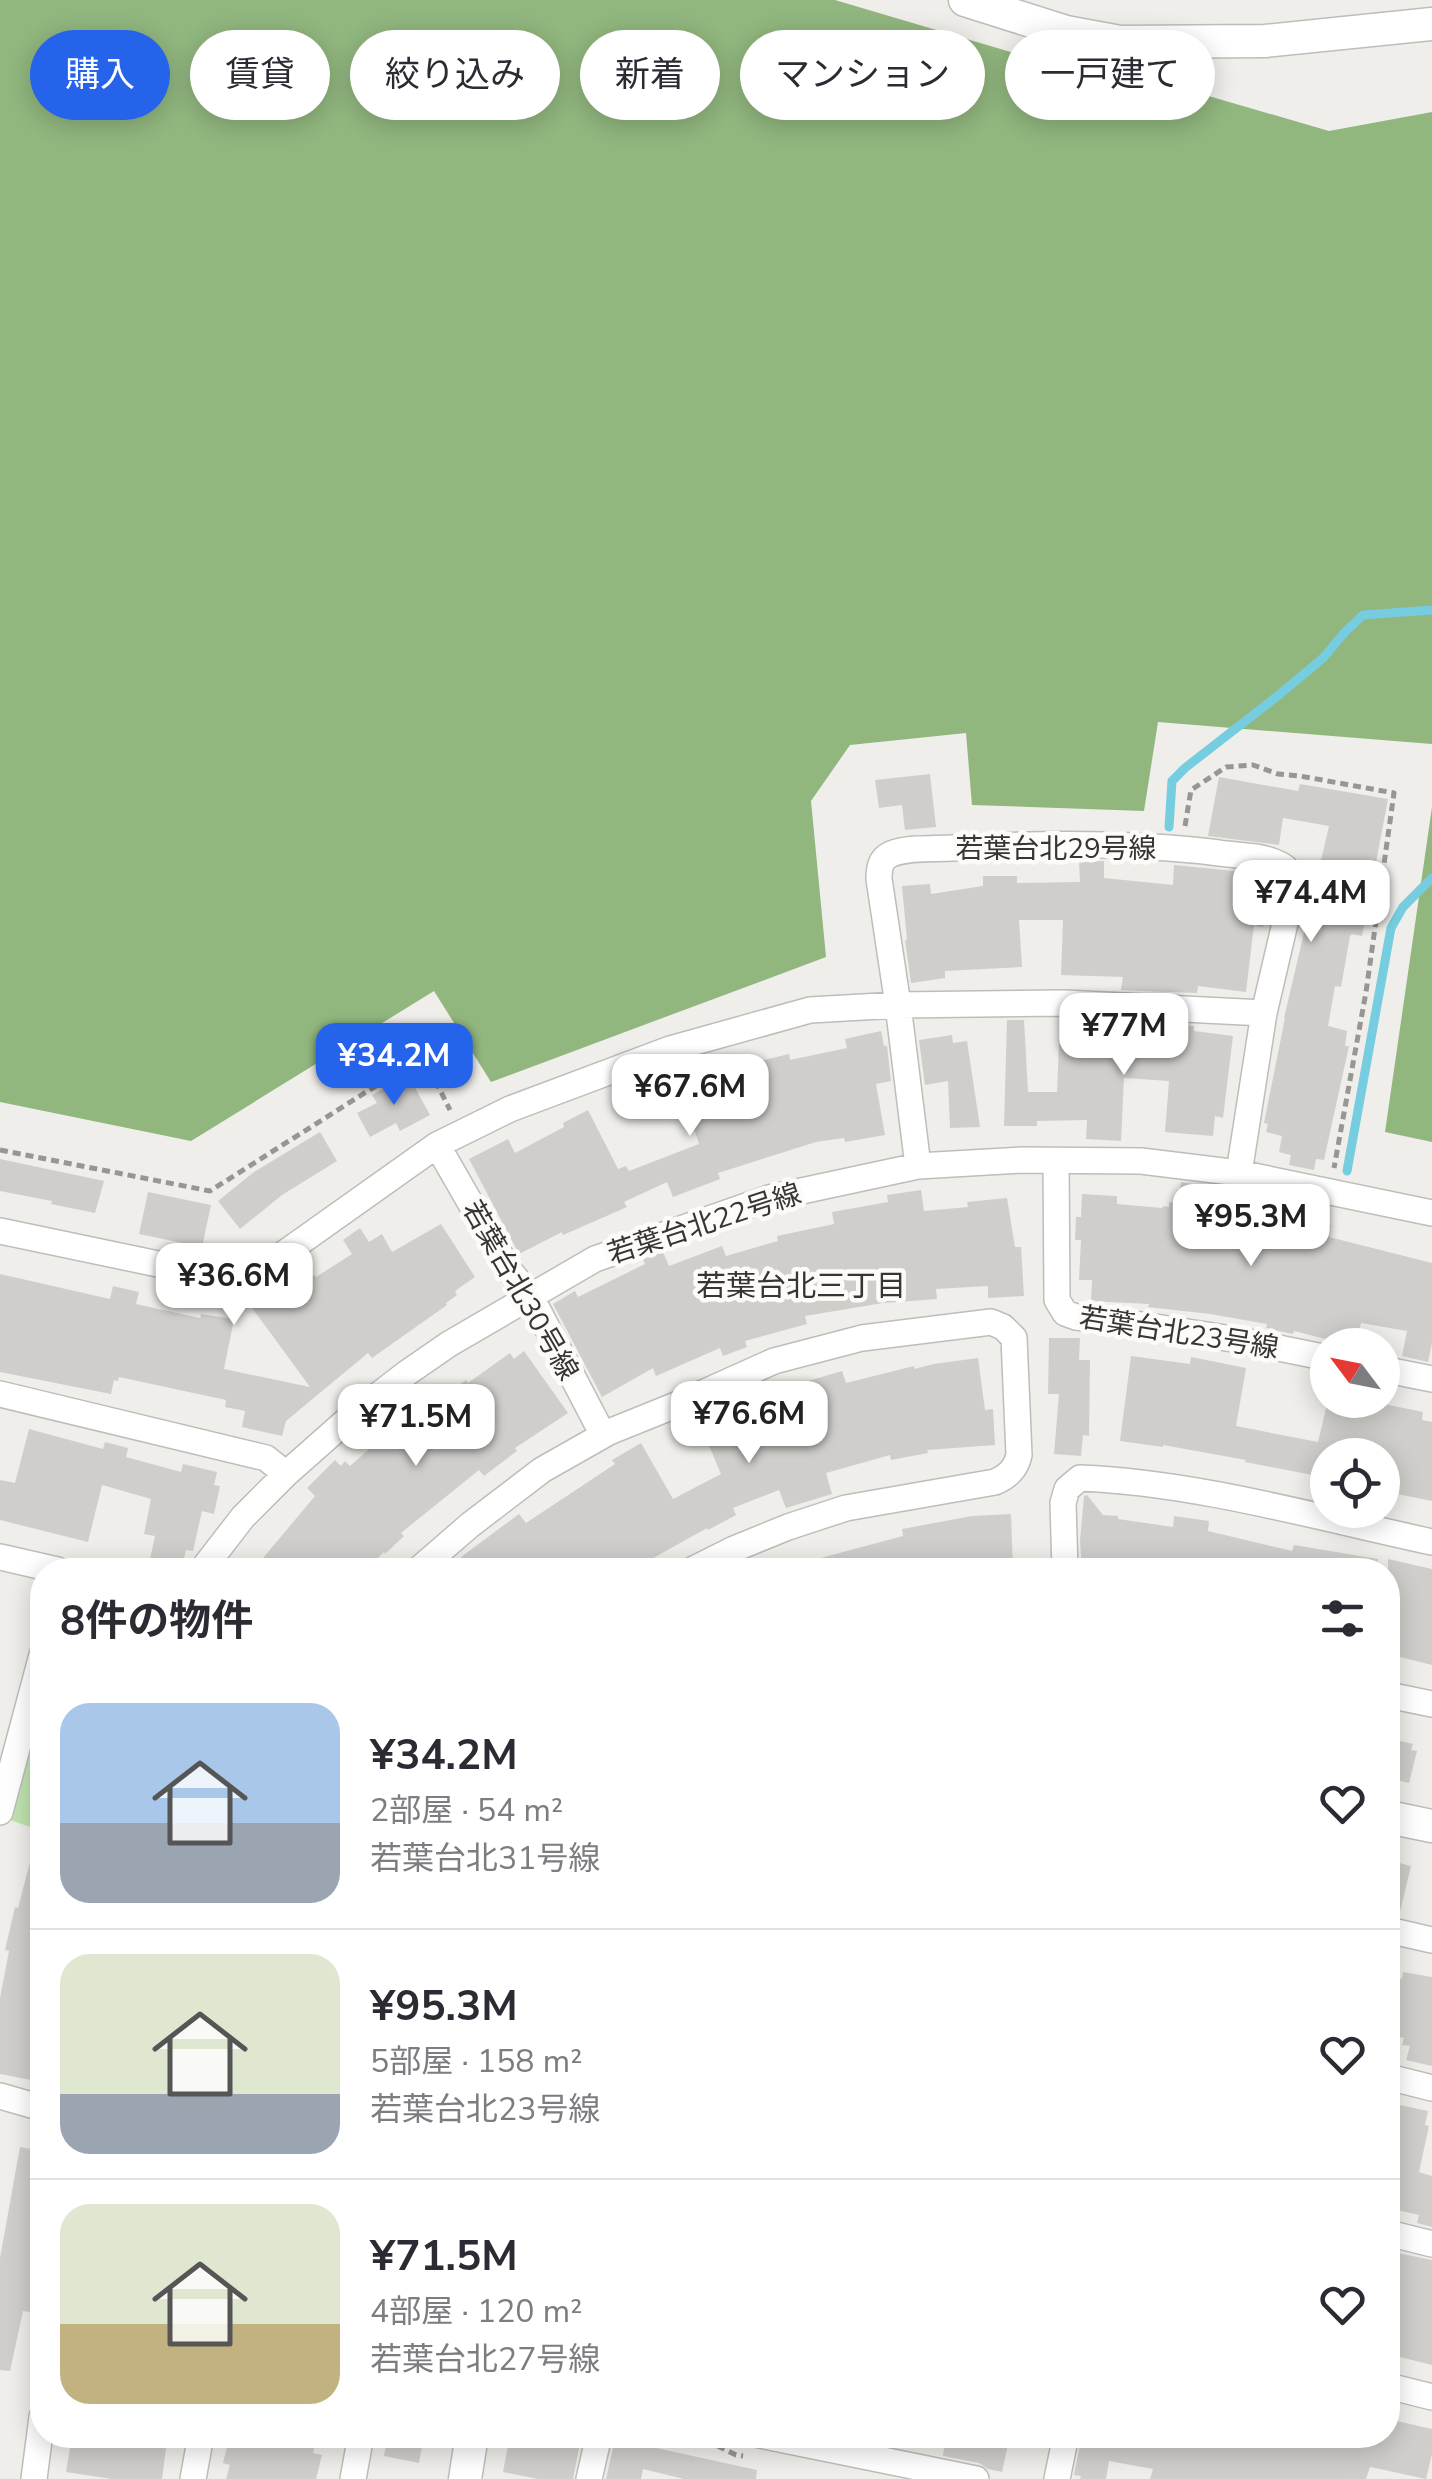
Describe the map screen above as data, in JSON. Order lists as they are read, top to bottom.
{
  "streets": {
    "street": [
      "若葉台北29号線",
      "若葉台北22号線",
      "若葉台北30号線",
      "若葉台北23号線"
    ]
  },
  "crossings": [
    ["若葉台北29号線", "若葉台北22号線"],
    ["若葉台北22号線", "若葉台北30号線"],
    ["若葉台北22号線", "若葉台北23号線"]
  ],
  "districts": ["若葉台北三丁目"],
  "north": "top left",
  "page": {
    "chip": [
      "購入",
      "賃貸",
      "絞り込み",
      "新着",
      "マンション",
      "一戸建て"
    ],
    "price": [
      "¥74.4M",
      "¥77M",
      "¥34.2M",
      "¥67.6M",
      "¥95.3M",
      "¥36.6M",
      "¥76.6M",
      "¥71.5M"
    ],
    "heading": "8件の物件",
    "list": [
      {
        "name": "¥34.2M",
        "note": "2部屋 · 54 m² · 若葉台北31号線"
      },
      {
        "name": "¥95.3M",
        "note": "5部屋 · 158 m² · 若葉台北23号線"
      },
      {
        "name": "¥71.5M",
        "note": "4部屋 · 120 m² · 若葉台北27号線"
      }
    ]
  }
}
